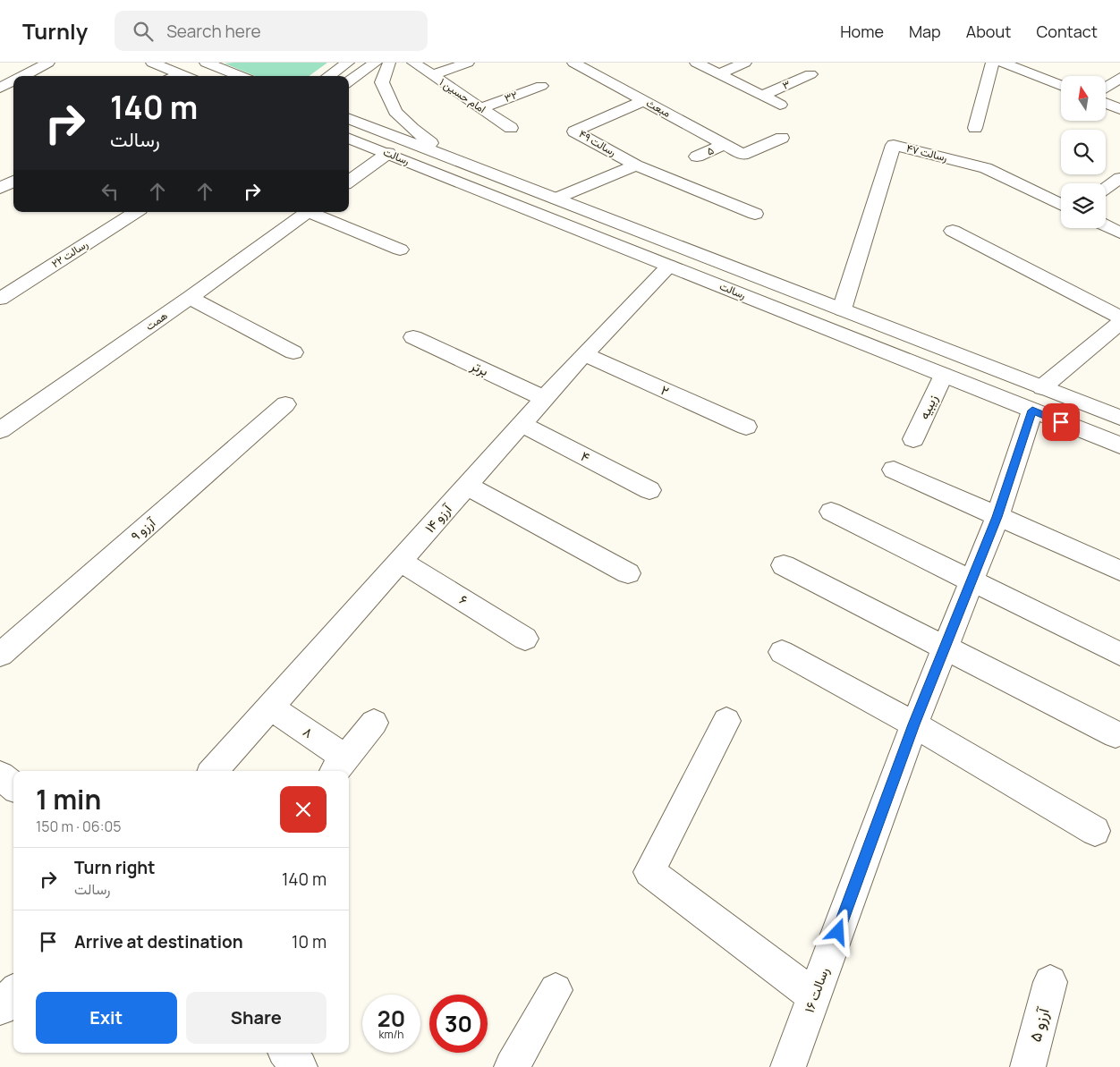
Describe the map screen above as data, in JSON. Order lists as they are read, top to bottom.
{
  "streets": {
    "street": [
      "۳",
      "امام حسین ۱",
      "۳۲",
      "مبعث",
      "رسالت ۴۹",
      "۵",
      "رسالت ۴۷",
      "رسالت",
      "رسالت ۲۲",
      "همت",
      "برتر",
      "۲",
      "زیبیه",
      "۴",
      "۱۴ آرزو",
      "۹ آرزو",
      "۶",
      "۸",
      "رسالت ۱۶",
      "آرزو ۵"
    ]
  },
  "crossings": [
    ["امام حسین ۱", "۳۲"],
    ["مبعث", "رسالت ۴۹"],
    ["مبعث", "۵"],
    ["رسالت ۴۹", "رسالت"],
    ["رسالت ۴۷", "رسالت"],
    ["رسالت", "زیبیه"],
    ["رسالت", "۱۴ آرزو"],
    ["رسالت", "رسالت ۱۶"],
    ["برتر", "۱۴ آرزو"],
    ["۲", "۱۴ آرزو"],
    ["۴", "۱۴ آرزو"],
    ["۱۴ آرزو", "۶"],
    ["۱۴ آرزو", "۸"]
  ],
  "north": "top",
  "page": {
    "header": "Turnly",
    "search": "Search here",
    "nav": [
      "Home",
      "Map",
      "About",
      "Contact"
    ],
    "turn": ["140 m", "رسالت"],
    "heading": ["1 min", "150 m · 06:05"],
    "list": [
      {
        "name": "Turn right",
        "note": "رسالت",
        "value": "140 m"
      },
      {
        "name": "Arrive at destination",
        "value": "10 m"
      }
    ],
    "buttons": ["Exit", "Share"],
    "speed": "20 km/h",
    "limit": "30"
  }
}
